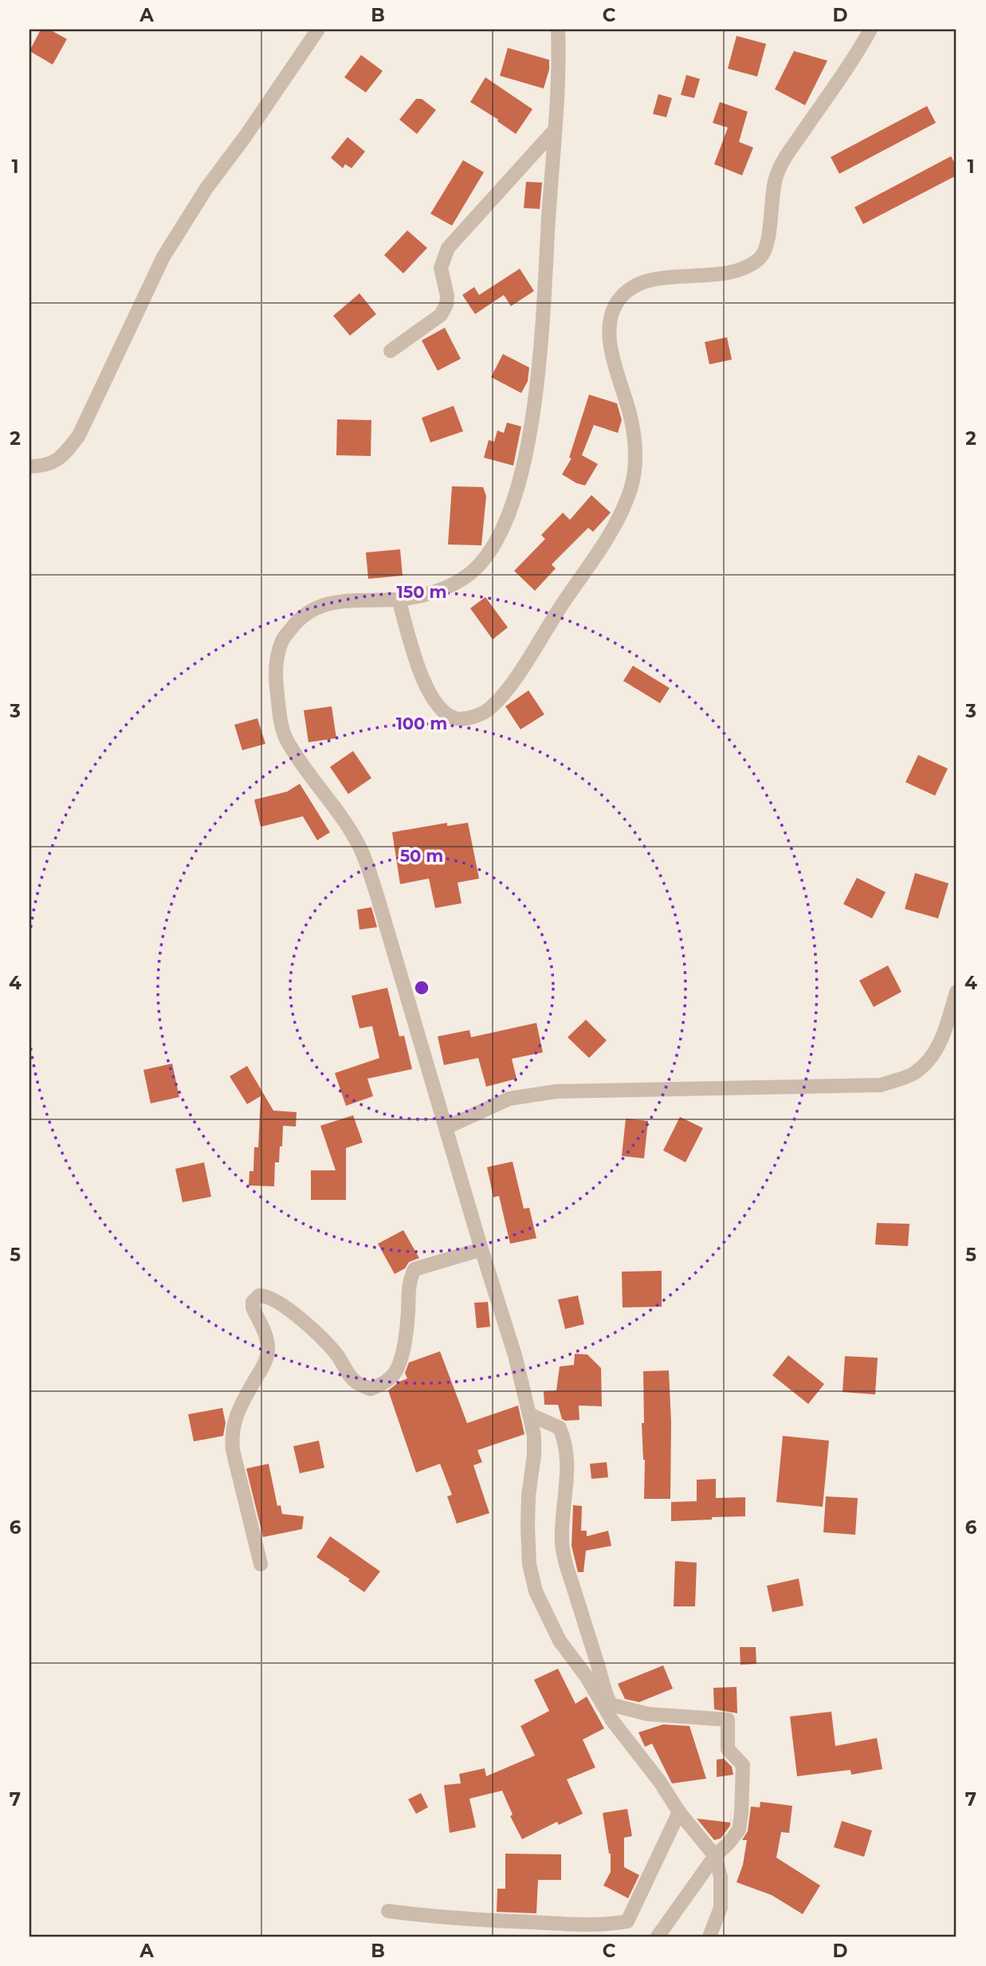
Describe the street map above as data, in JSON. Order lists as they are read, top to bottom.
{
  "grid": {
    "columns": [
      "A",
      "B",
      "C",
      "D"
    ],
    "rows": [
      "1",
      "2",
      "3",
      "4",
      "5",
      "6",
      "7"
    ]
  },
  "rings": ["150 m", "100 m", "50 m"]
}
